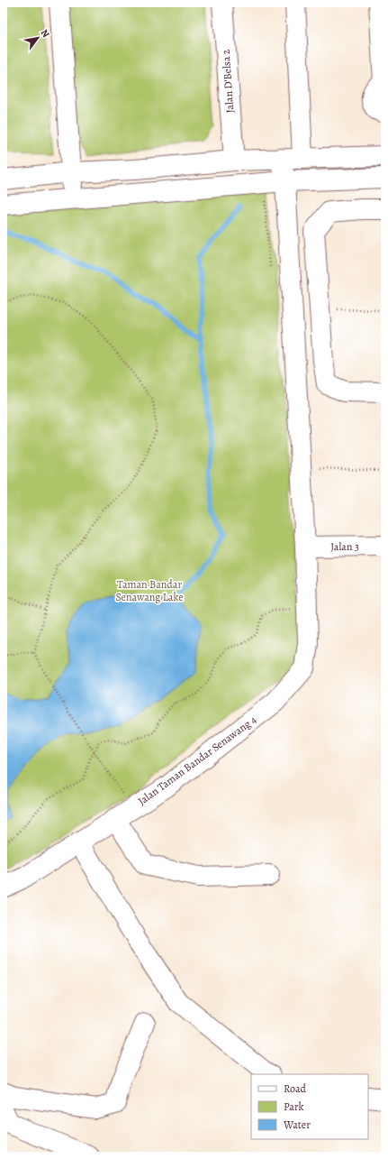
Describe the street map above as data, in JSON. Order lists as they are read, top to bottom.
{
  "streets": {
    "street": ["Jalan D'Belsa 2", "Jalan 3", "Jalan Taman Bandar Senawang 4"]
  },
  "crossings": [
    ["Jalan 3", "Jalan Taman Bandar Senawang 4"]
  ],
  "parks": ["Taman Bandar Senawang Lake"],
  "legend": ["Road", "Park", "Water"],
  "north": "top right"
}
